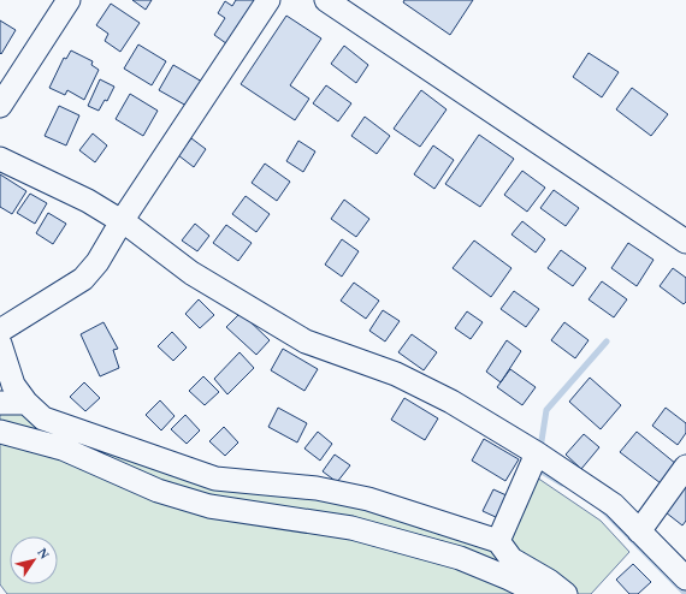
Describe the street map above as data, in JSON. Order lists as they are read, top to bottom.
{
  "north": "top right"
}
